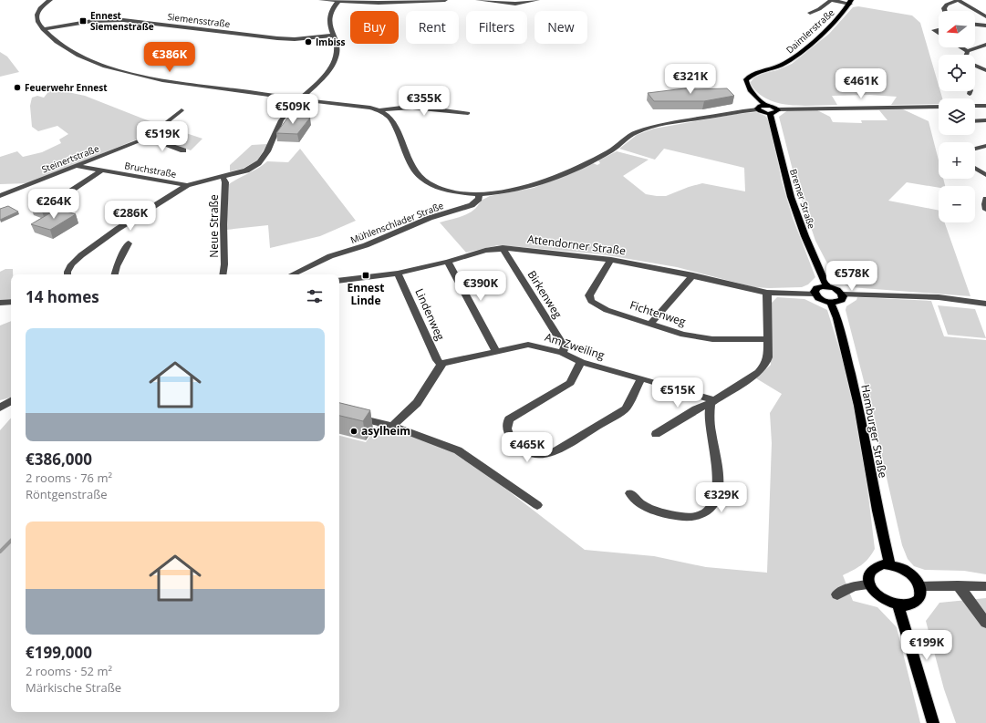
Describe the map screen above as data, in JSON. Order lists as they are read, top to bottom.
{
  "streets": {
    "main road": ["Daimlerstraße", "Bremer Straße", "Hamburger Straße"],
    "street": [
      "Siemensstraße",
      "Steinertstraße",
      "Bruchstraße",
      "Mühlenschlader Straße",
      "Neue Straße",
      "Attendorner Straße",
      "Birkenweg",
      "Fichtenweg",
      "Lindenweg",
      "Am Zweiling"
    ]
  },
  "crossings": [
    ["Siemensstraße", "Bruchstraße"],
    ["Steinertstraße", "Bruchstraße"],
    ["Bruchstraße", "Neue Straße"],
    ["Attendorner Straße", "Birkenweg"],
    ["Attendorner Straße", "Fichtenweg"],
    ["Attendorner Straße", "Lindenweg"],
    ["Birkenweg", "Am Zweiling"],
    ["Lindenweg", "Am Zweiling"]
  ],
  "places": {
    "transit": ["Ennest Siemenstraße", "Ennest Linde"],
    "other": ["Imbiss", "Feuerwehr Ennest", "asylheim"]
  },
  "north": "left",
  "page": {
    "map_buttons": ["+", "−"],
    "chip": [
      "Buy",
      "Rent",
      "Filters",
      "New"
    ],
    "price": [
      "€386K",
      "€321K",
      "€461K",
      "€355K",
      "€509K",
      "€519K",
      "€264K",
      "€286K",
      "€578K",
      "€390K",
      "€515K",
      "€465K",
      "€329K",
      "€199K"
    ],
    "heading": "14 homes",
    "list": [
      {
        "name": "€386,000",
        "note": "2 rooms · 76 m² · Röntgenstraße"
      },
      {
        "name": "€199,000",
        "note": "2 rooms · 52 m² · Märkische Straße"
      }
    ]
  }
}
